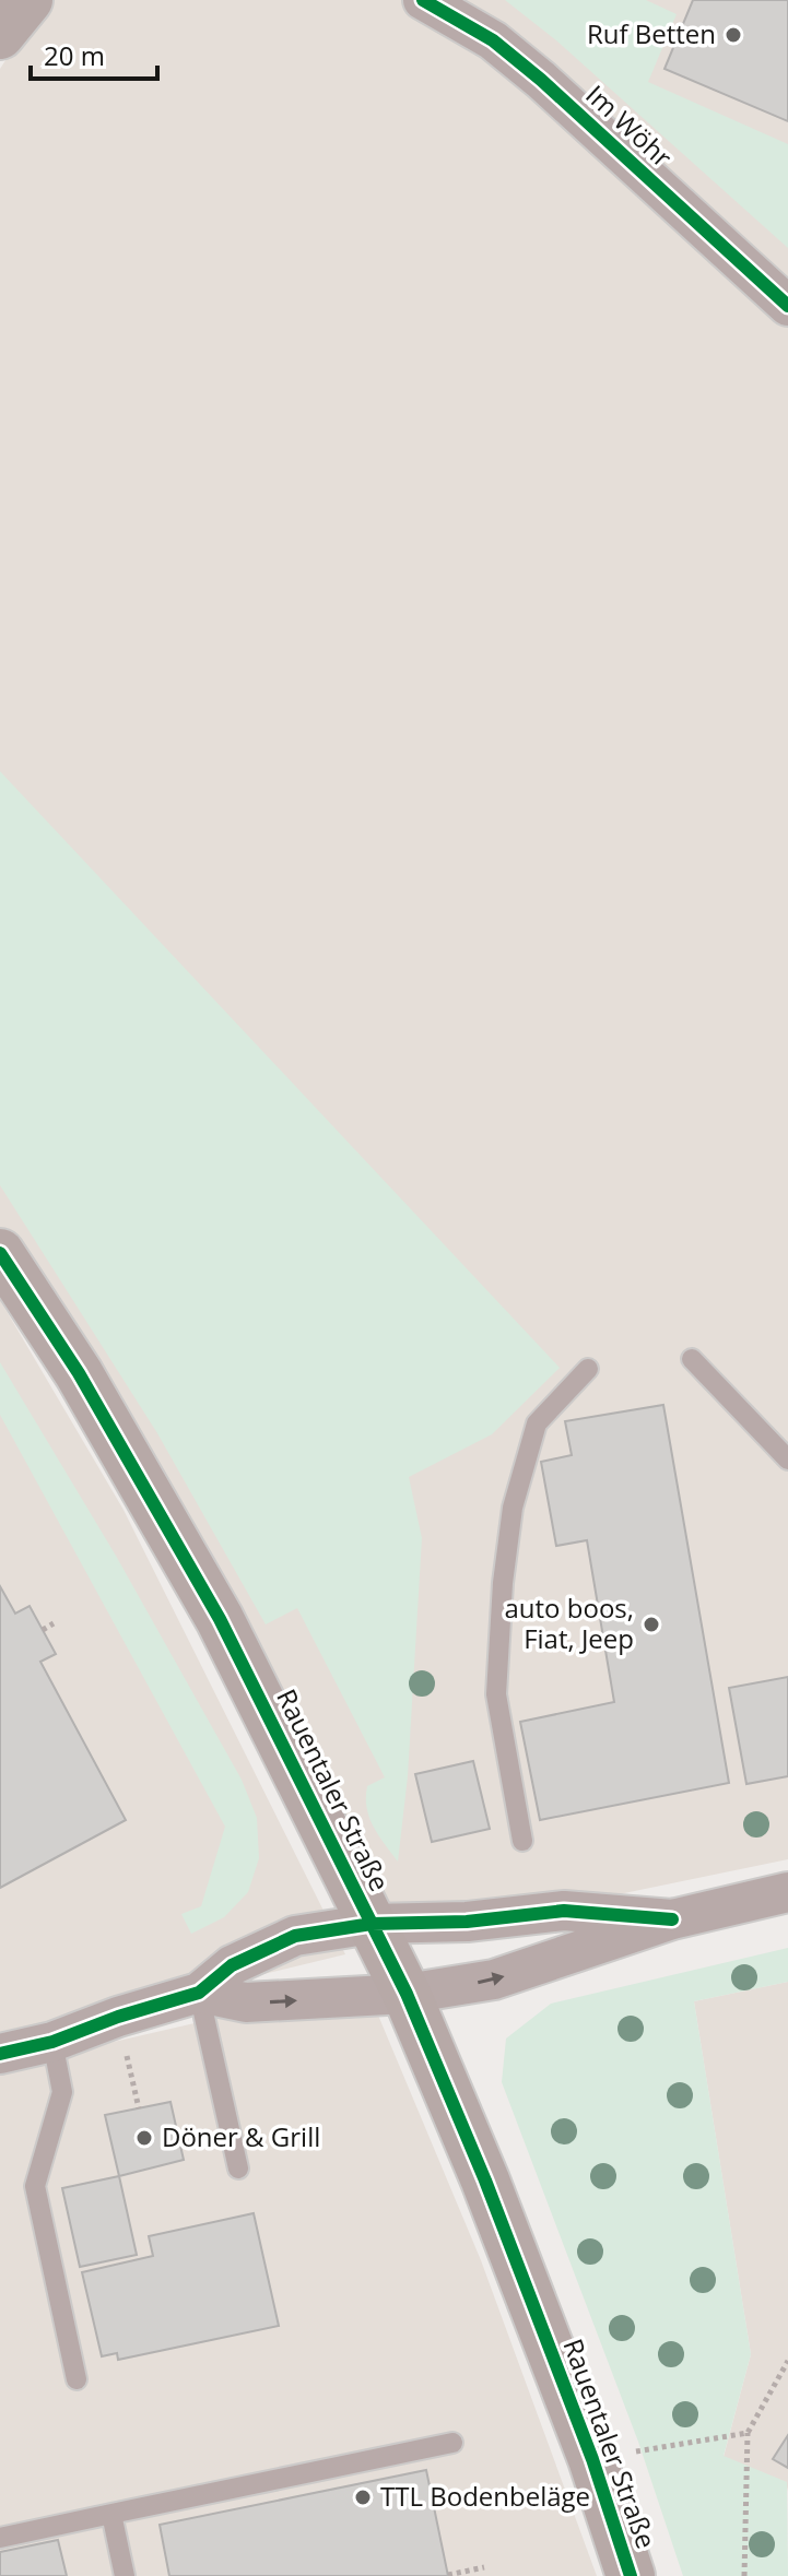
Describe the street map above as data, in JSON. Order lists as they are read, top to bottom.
{
  "streets": {
    "street": ["Im Wöhr", "Rauentaler Straße"]
  },
  "places": [
    "Ruf Betten",
    "auto boos, Fiat, Jeep",
    "Döner & Grill",
    "TTL Bodenbeläge"
  ],
  "scale_bar": "20 m"
}
